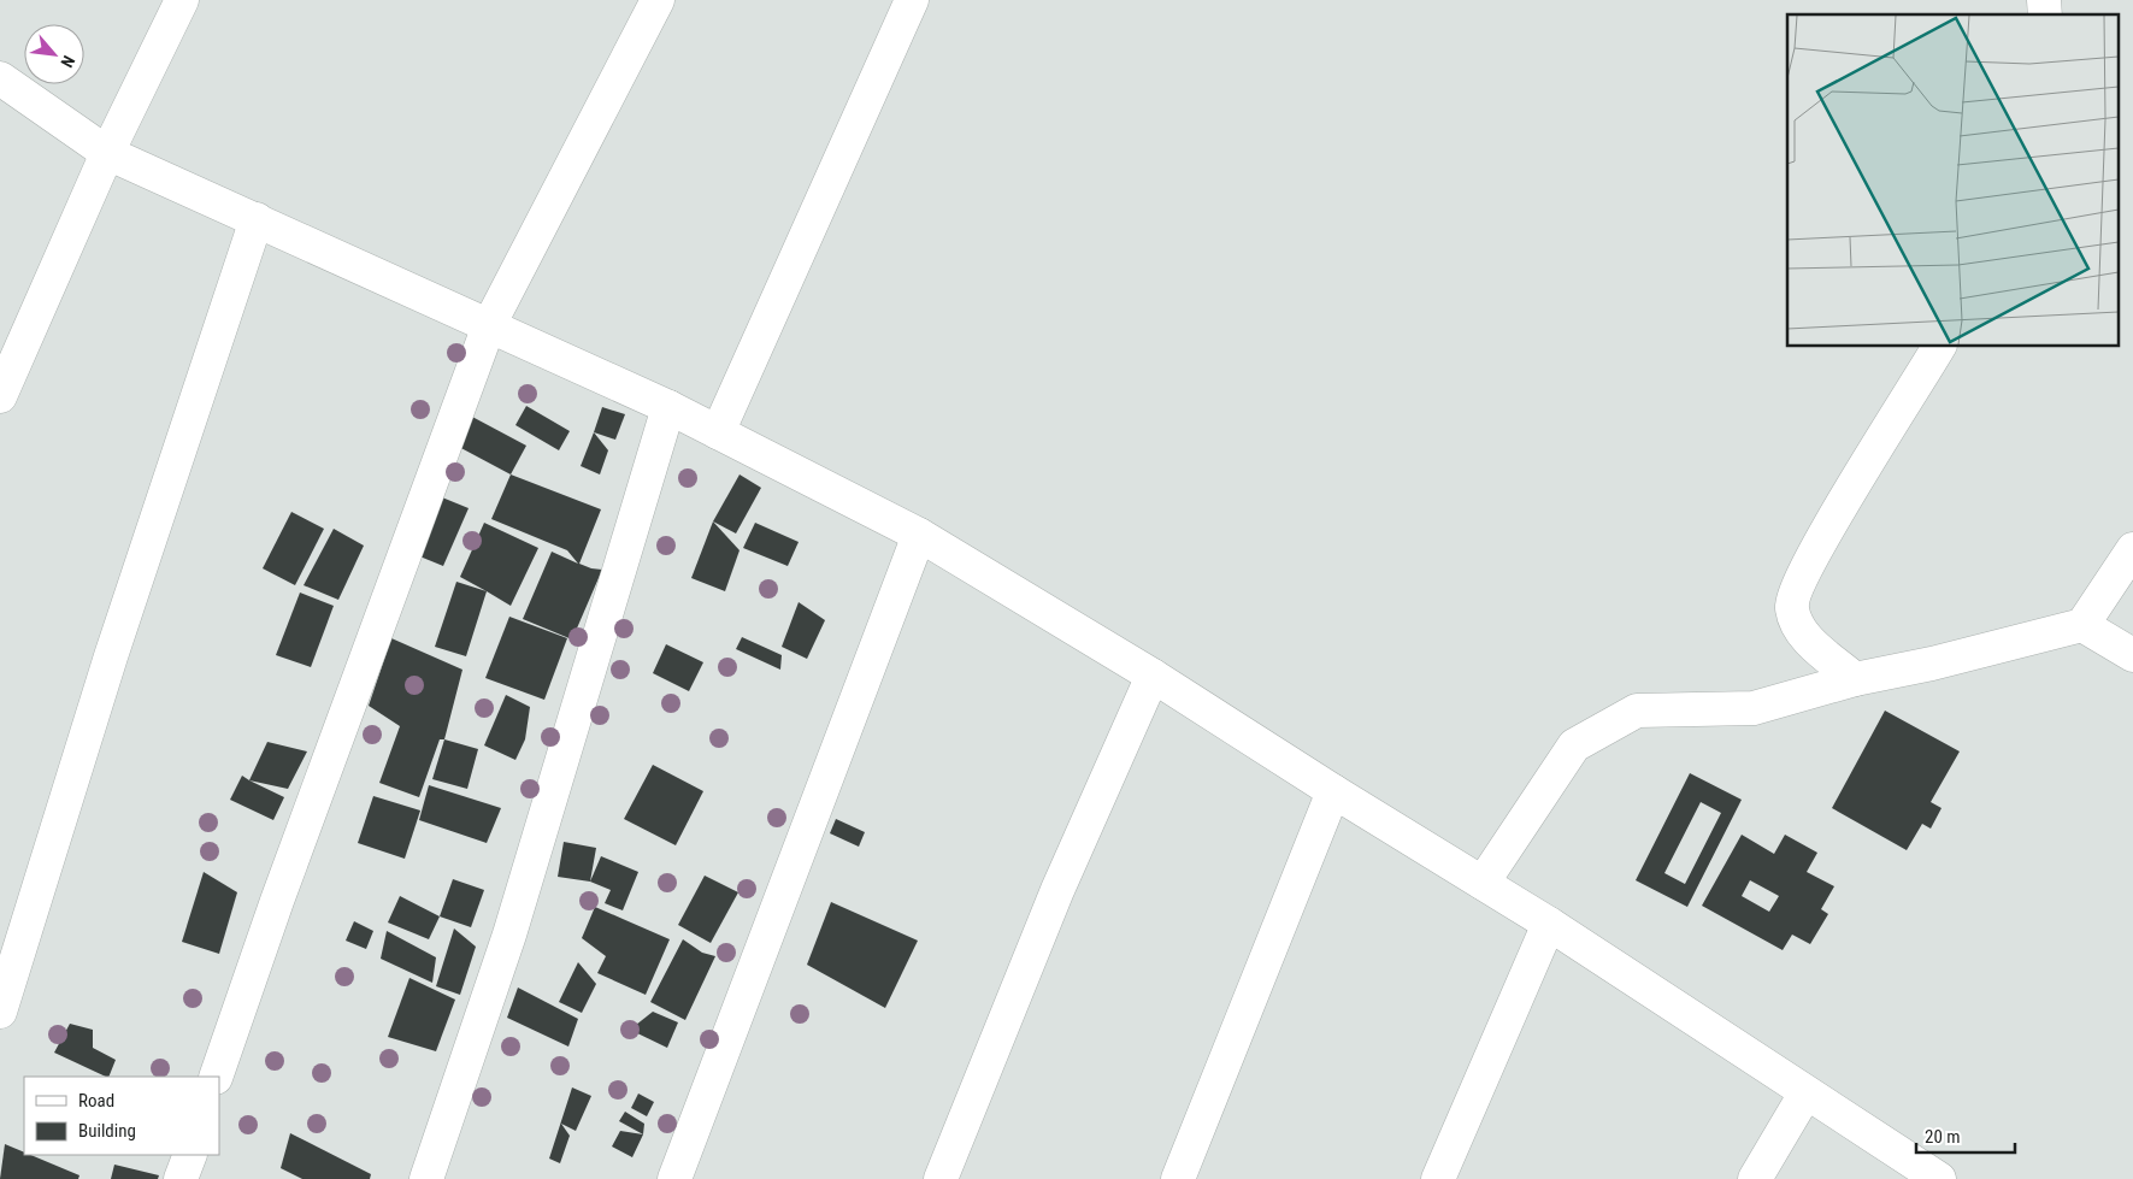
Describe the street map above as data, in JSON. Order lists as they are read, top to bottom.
{
  "legend": ["Road", "Building"],
  "scale_bar": "20 m",
  "north": "bottom right"
}
